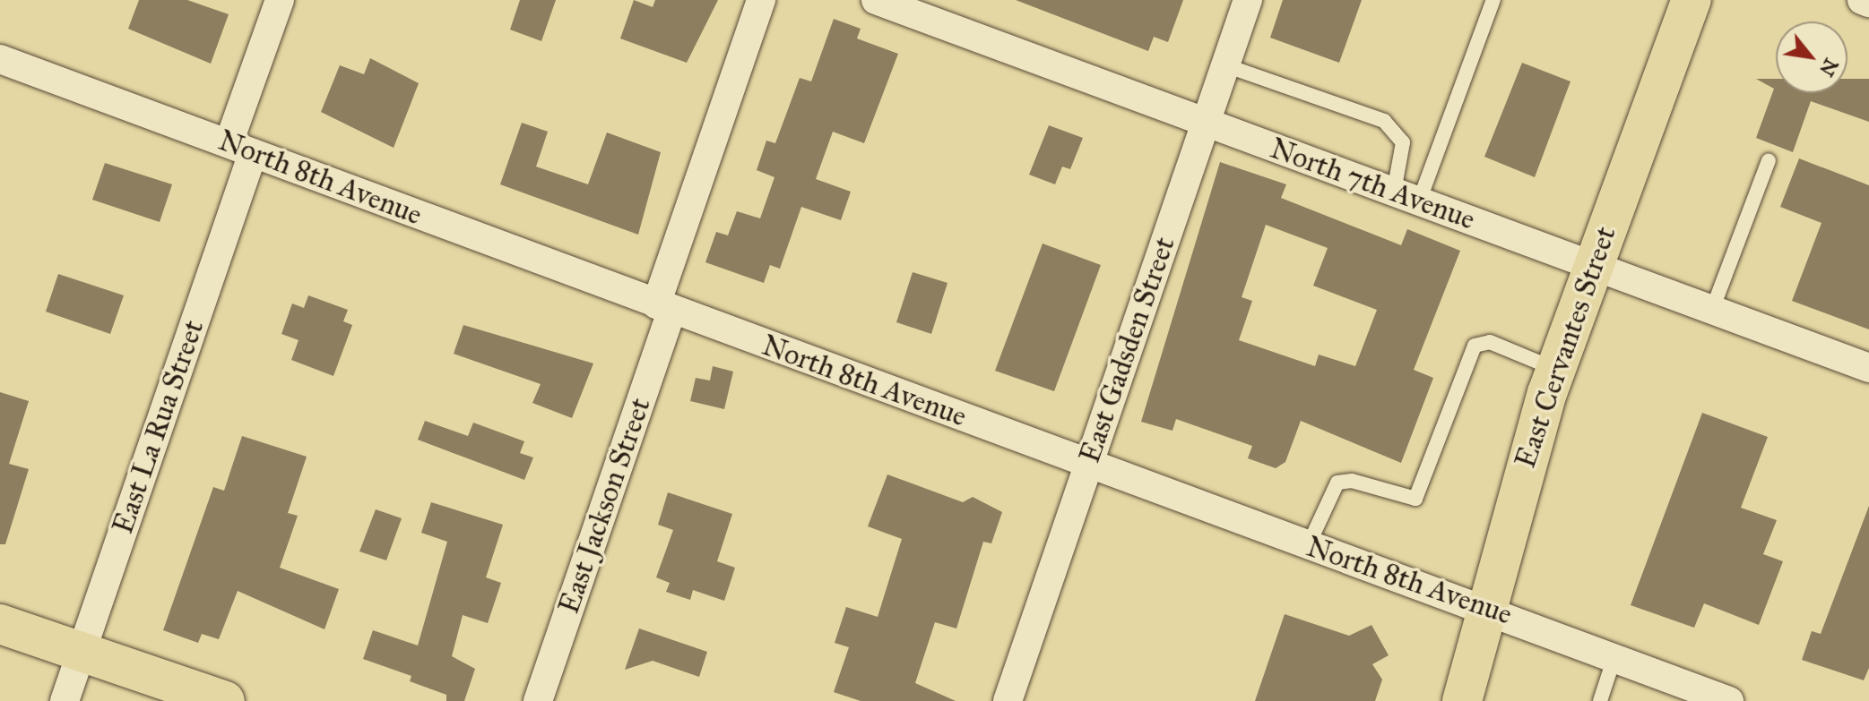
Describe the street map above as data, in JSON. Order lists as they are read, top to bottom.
{
  "streets": {
    "main road": ["East Cervantes Street"],
    "street": [
      "North 8th Avenue",
      "North 7th Avenue",
      "East Gadsden Street",
      "East La Rua Street",
      "East Jackson Street"
    ]
  },
  "crossings": [
    ["North 8th Avenue", "East Cervantes Street"],
    ["North 8th Avenue", "East Gadsden Street"],
    ["North 8th Avenue", "East La Rua Street"],
    ["North 8th Avenue", "East Jackson Street"],
    ["North 7th Avenue", "East Cervantes Street"],
    ["North 7th Avenue", "East Gadsden Street"]
  ],
  "north": "bottom right"
}
